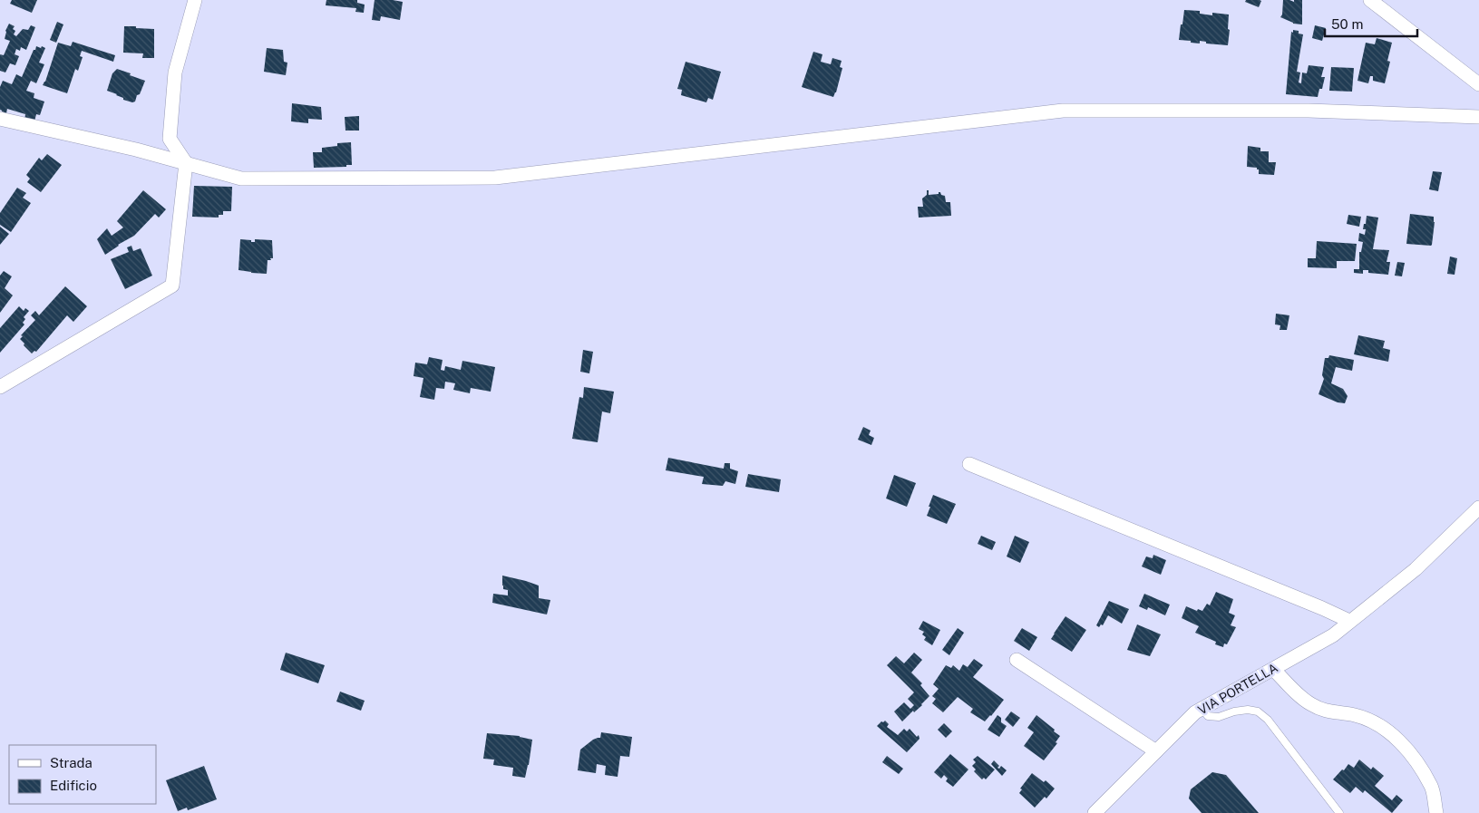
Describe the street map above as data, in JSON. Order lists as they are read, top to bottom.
{
  "streets": {
    "street": ["VIA PORTELLA"]
  },
  "legend": ["Strada", "Edificio"],
  "scale_bar": "50 m"
}
